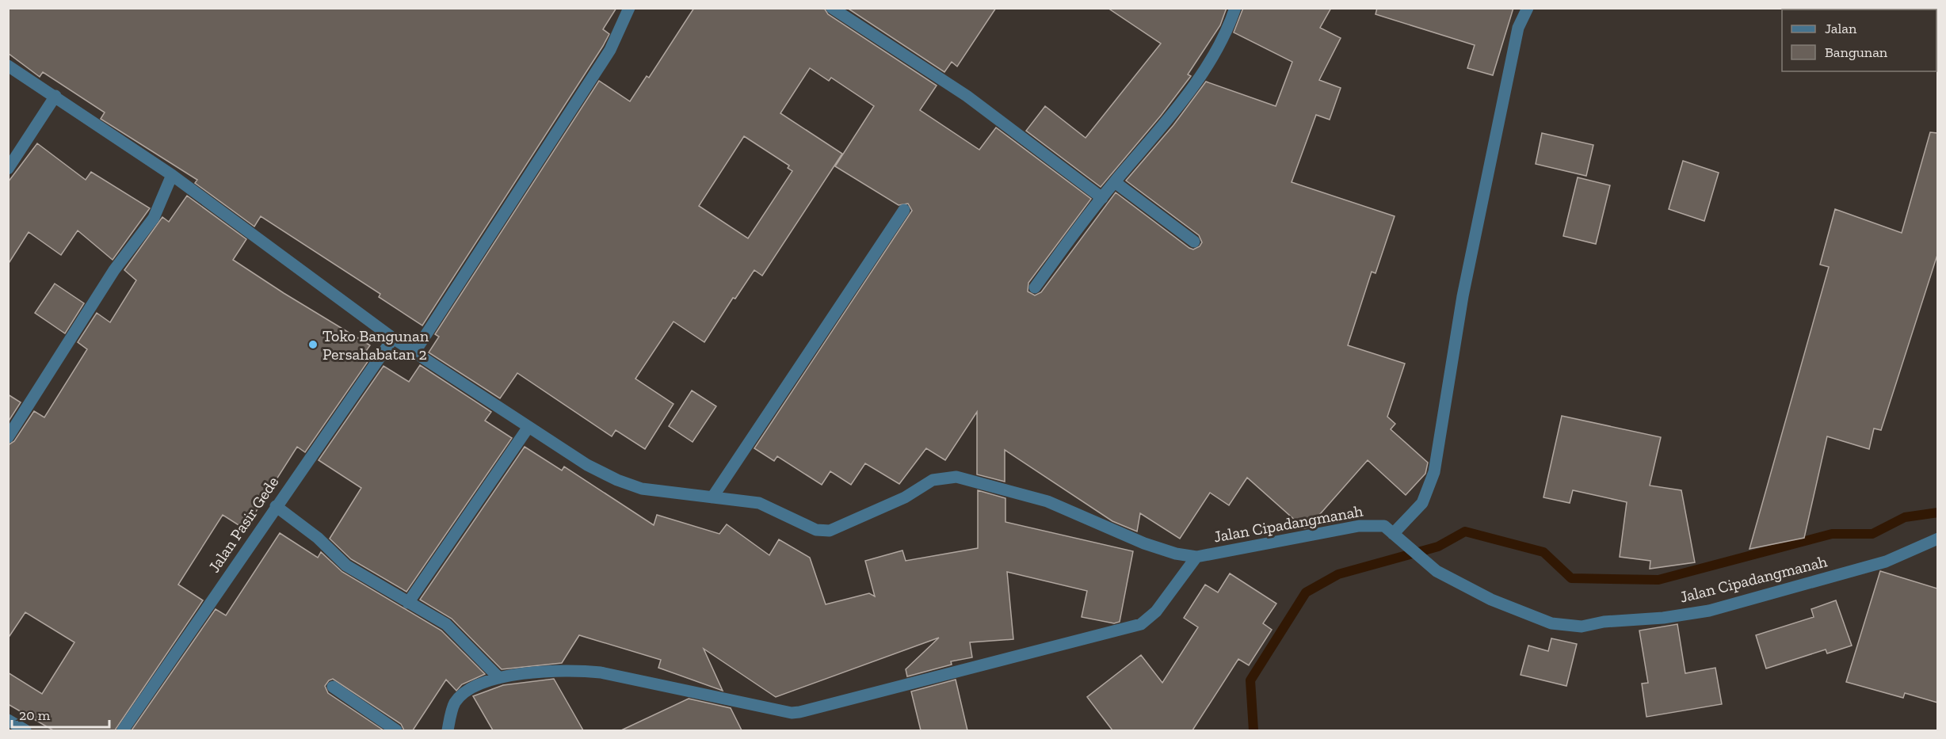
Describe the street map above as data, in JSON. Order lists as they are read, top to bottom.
{
  "streets": {
    "street": ["Jalan Cipadangmanah", "Jalan Pasir Gede"]
  },
  "places": ["Toko Bangunan Persahabatan 2"],
  "legend": ["Jalan", "Bangunan"],
  "scale_bar": "20 m"
}
